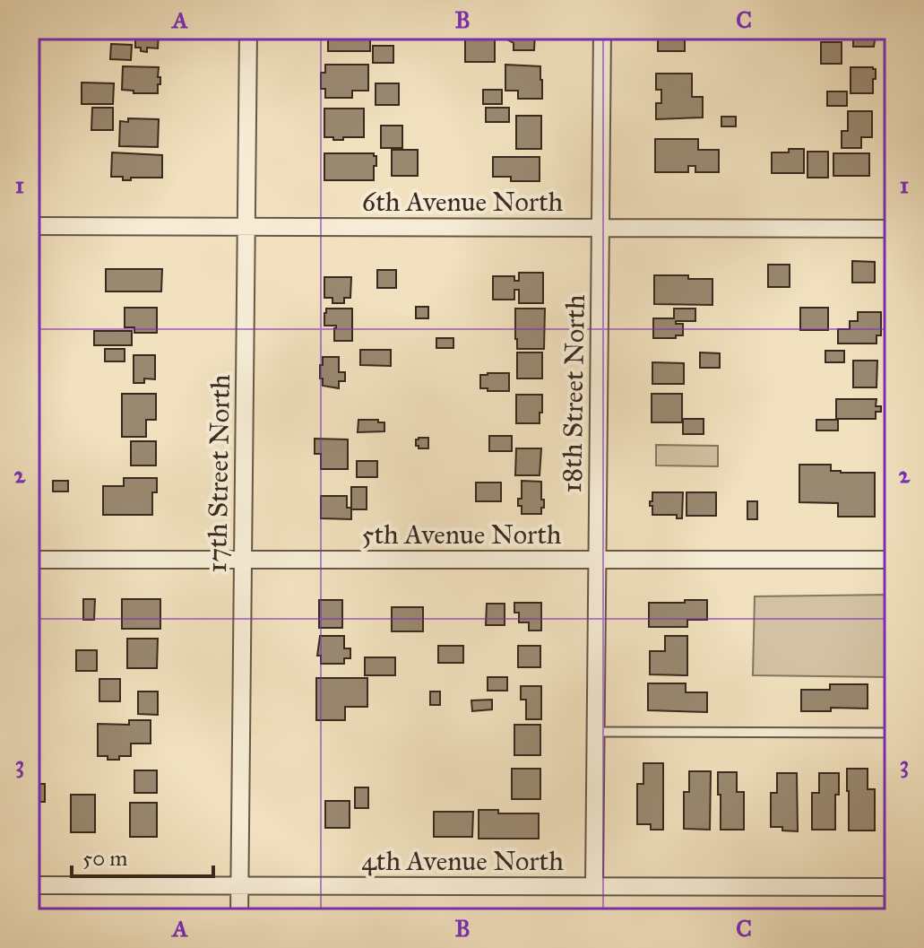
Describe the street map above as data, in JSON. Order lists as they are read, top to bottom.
{
  "streets": {
    "street": [
      "6th Avenue North",
      "18th Street North",
      "17th Street North",
      "5th Avenue North",
      "4th Avenue North"
    ]
  },
  "crossings": [
    ["6th Avenue North", "18th Street North"],
    ["6th Avenue North", "17th Street North"],
    ["18th Street North", "5th Avenue North"],
    ["18th Street North", "4th Avenue North"],
    ["17th Street North", "5th Avenue North"],
    ["17th Street North", "4th Avenue North"]
  ],
  "scale_bar": "50 m",
  "grid": {
    "columns": ["A", "B", "C"],
    "rows": ["1", "2", "3"]
  }
}
